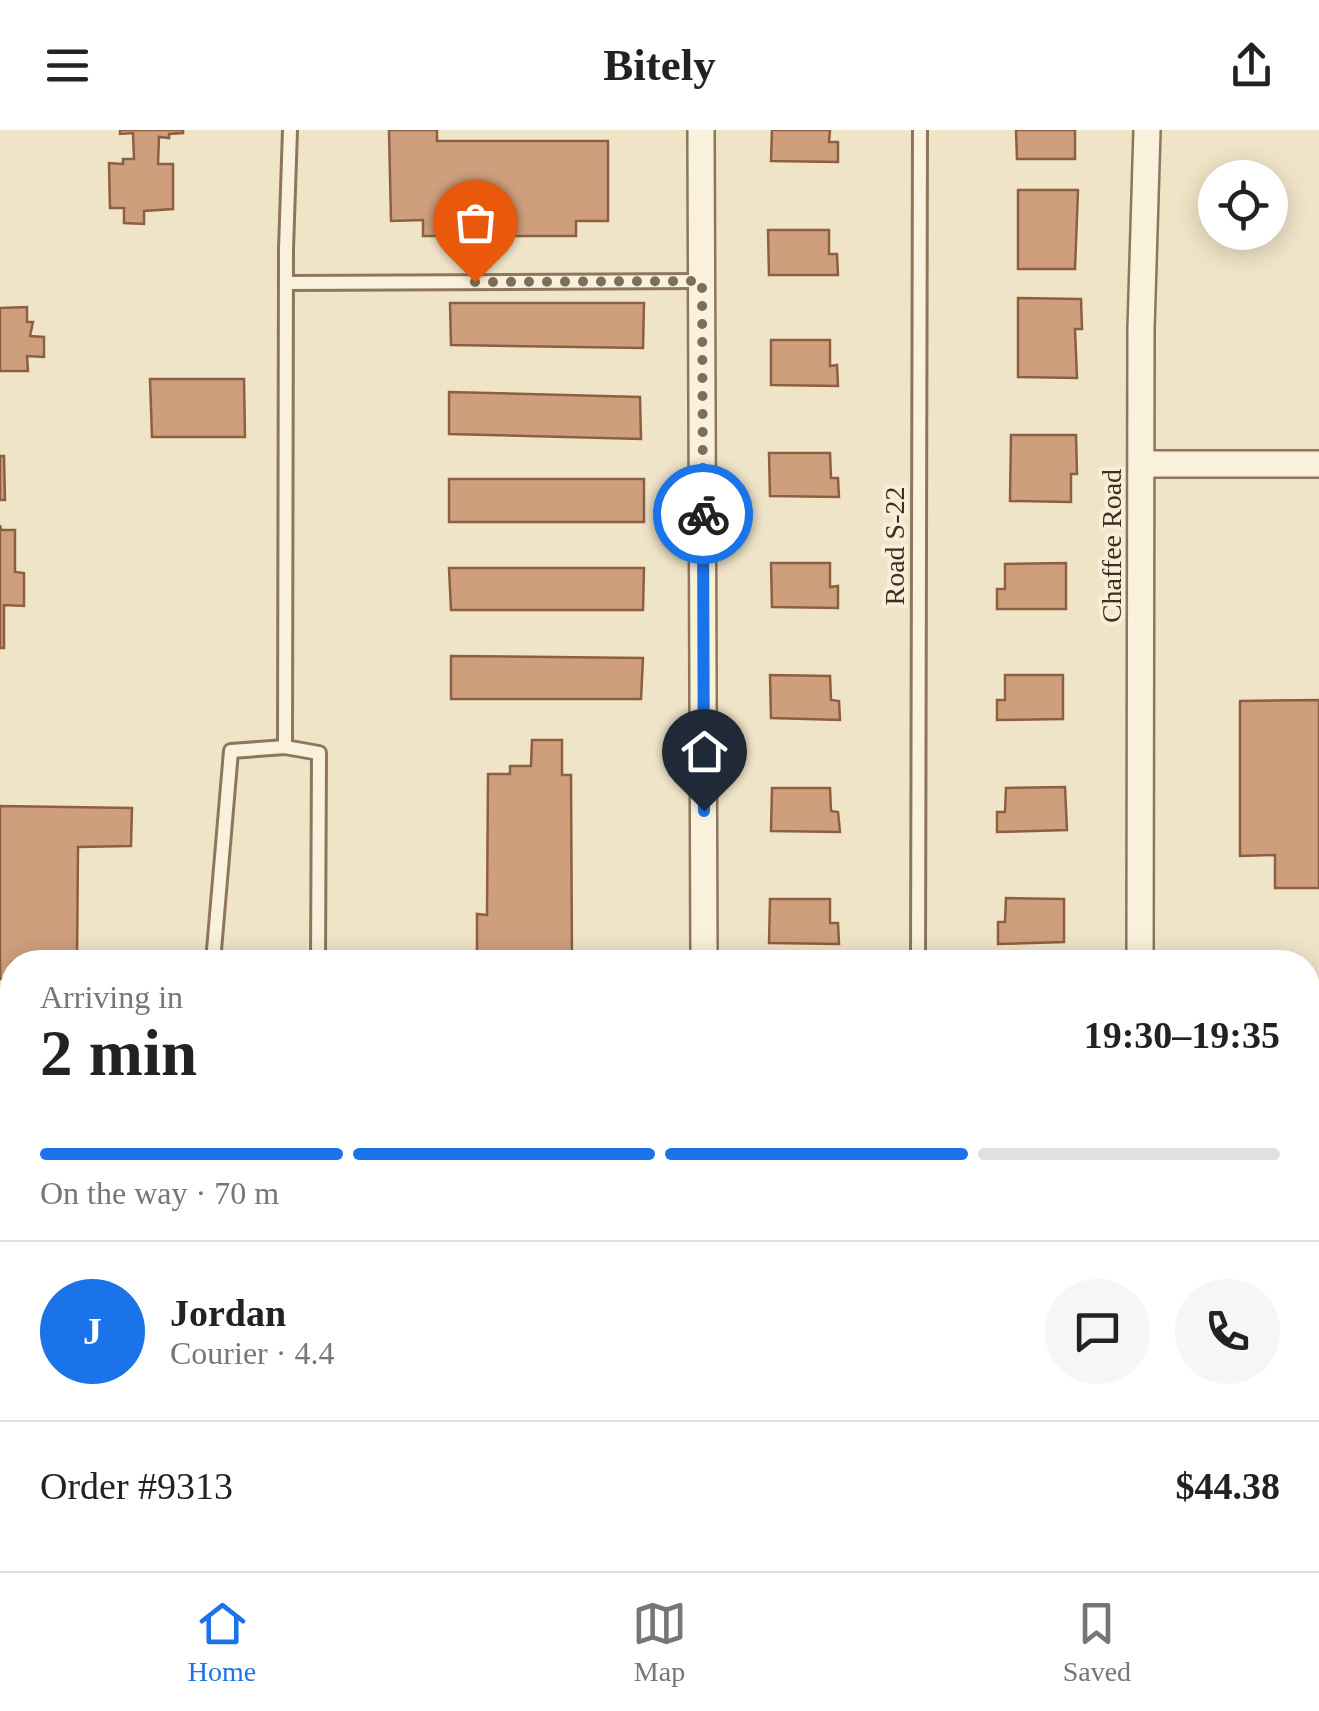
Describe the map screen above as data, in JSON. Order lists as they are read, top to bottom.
{
  "streets": {
    "street": ["Chaffee Road"],
    "lane": ["Road S-22"]
  },
  "page": {
    "header": "Bitely",
    "heading": ["2 min", "Arriving in", "19:30–19:35"],
    "panel": [
      "Jordan",
      "Courier · 4.4",
      "Order #9313",
      "$44.38"
    ],
    "bar": "On the way · 70 m",
    "round": "J",
    "tabs": ["Home", "Map", "Saved"]
  }
}
